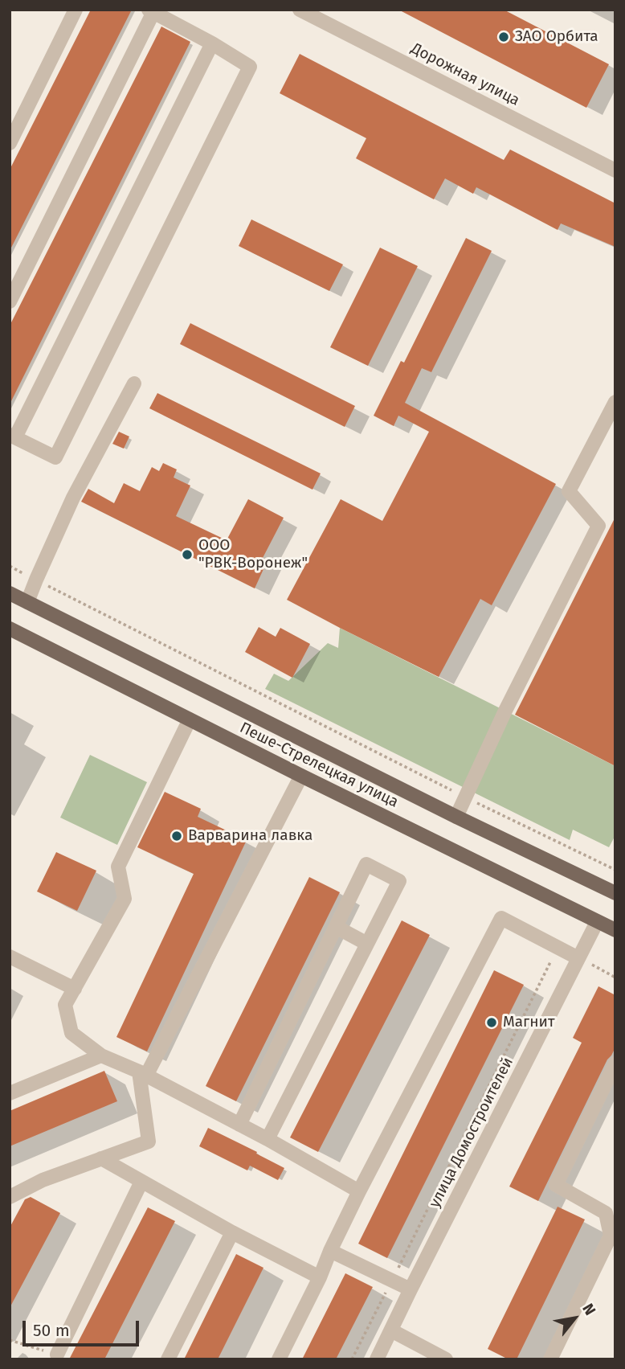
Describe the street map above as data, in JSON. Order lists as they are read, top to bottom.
{
  "streets": {
    "main road": ["Пеше-Стрелецкая улица"],
    "street": ["Дорожная улица", "улица Домостроителей"]
  },
  "crossings": [
    ["Пеше-Стрелецкая улица", "улица Домостроителей"]
  ],
  "places": [
    "ЗАО Орбита",
    "ООО \"РВК-Воронеж\"",
    "Варварина лавка",
    "Магнит"
  ],
  "scale_bar": "50 m",
  "north": "top right"
}
